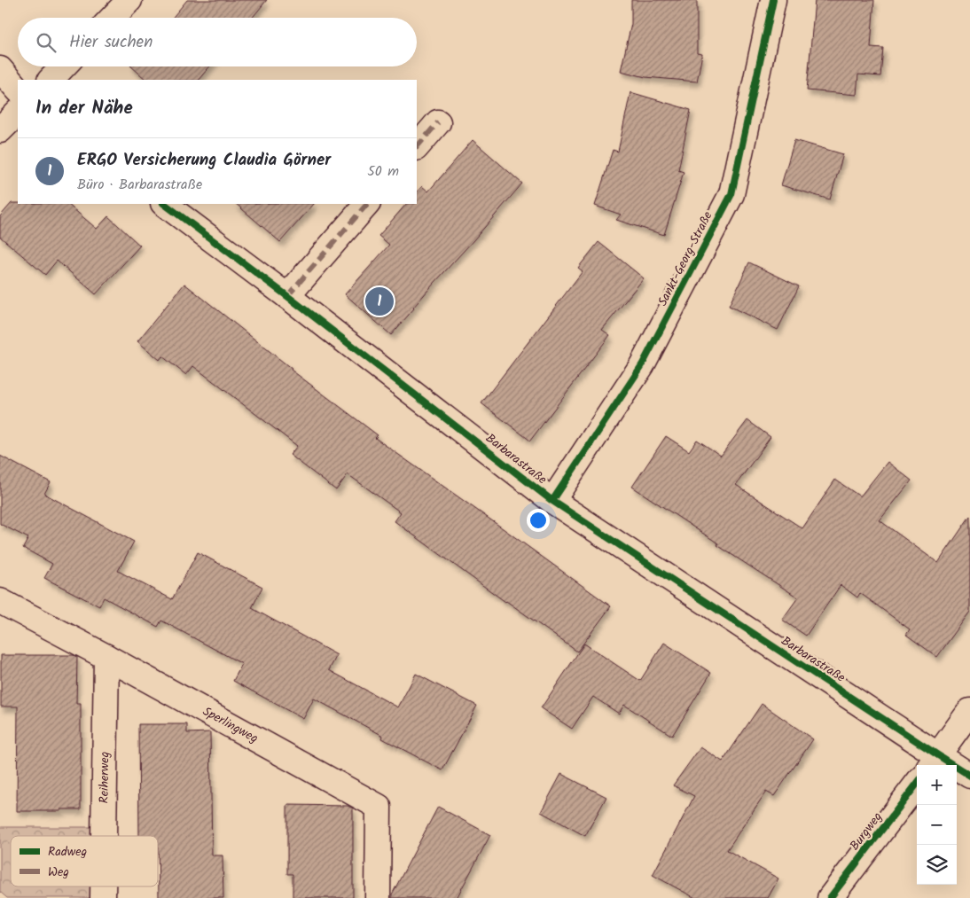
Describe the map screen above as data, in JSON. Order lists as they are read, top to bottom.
{
  "streets": {
    "street": [
      "Sankt-Georg-Straße",
      "Barbarastraße",
      "Sperlingweg",
      "Reiherweg",
      "Burgweg"
    ]
  },
  "crossings": [
    ["Sankt-Georg-Straße", "Barbarastraße"],
    ["Sperlingweg", "Reiherweg"]
  ],
  "legend": ["Radweg", "Weg"],
  "page": {
    "search": "Hier suchen",
    "heading": "In der Nähe",
    "list": [
      {
        "mark": "1",
        "name": "ERGO Versicherung Claudia Görner",
        "note": "Büro · Barbarastraße",
        "value": "50 m"
      }
    ],
    "pins": "1",
    "map_buttons": ["+", "−"]
  }
}
